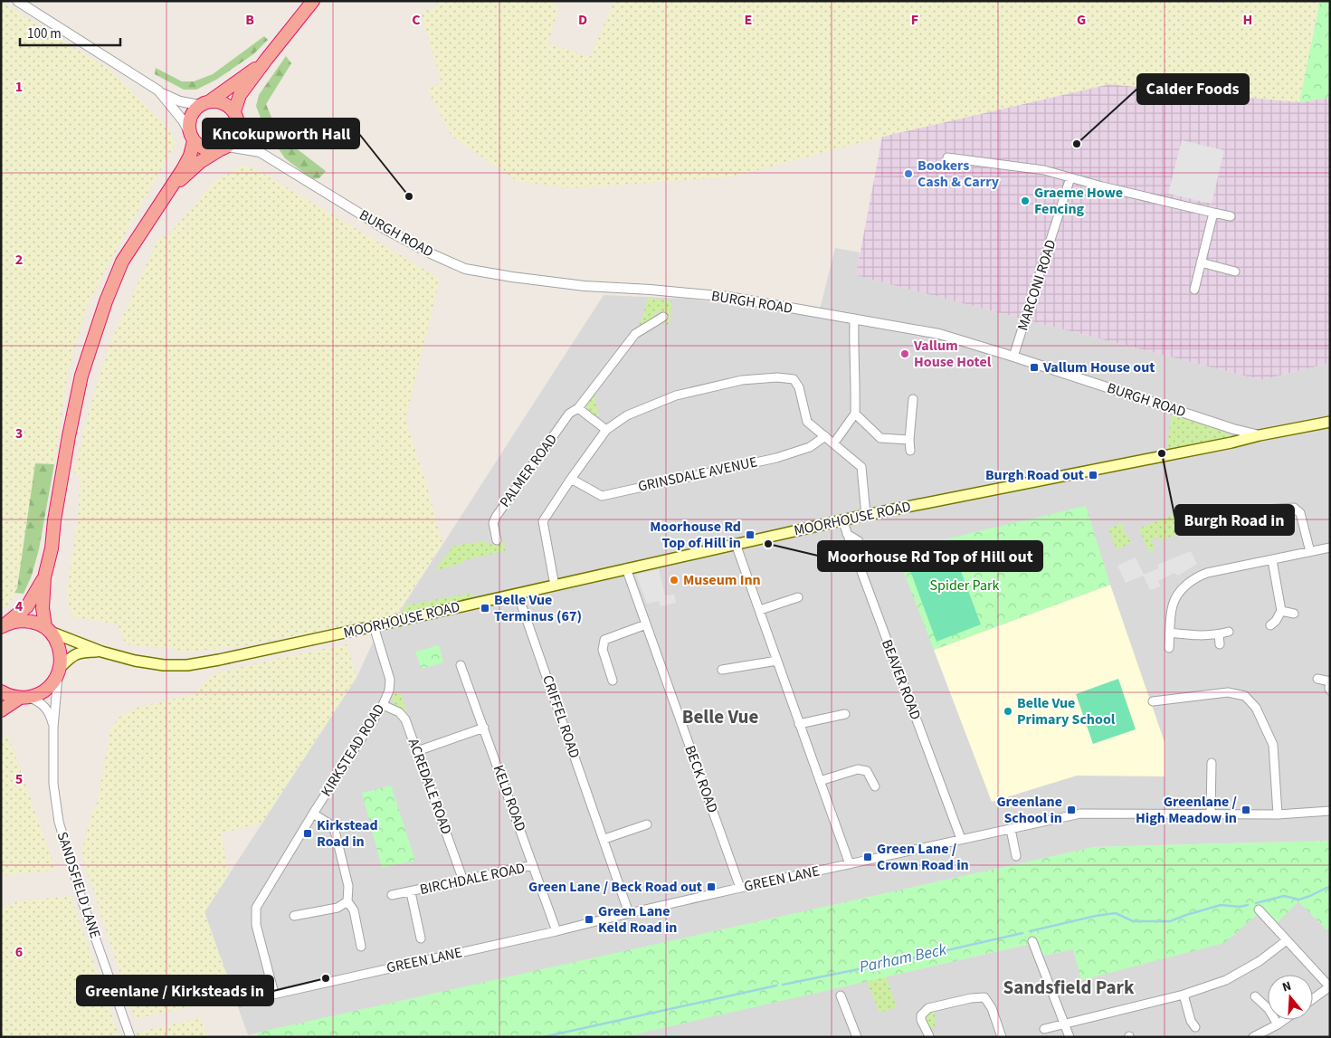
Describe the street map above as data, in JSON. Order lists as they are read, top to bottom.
{
  "streets": {
    "main road": ["MOORHOUSE ROAD"],
    "street": [
      "BURGH ROAD",
      "MARCONI ROAD",
      "PALMER ROAD",
      "GRINSDALE AVENUE",
      "BEAVER ROAD",
      "CRIFFEL ROAD",
      "KIRKSTEAD ROAD",
      "BECK ROAD",
      "ACREDALE ROAD",
      "KELD ROAD",
      "BIRCHDALE ROAD",
      "GREEN LANE",
      "SANDSFIELD LANE"
    ]
  },
  "crossings": [
    ["BURGH ROAD", "MARCONI ROAD"],
    ["BURGH ROAD", "MOORHOUSE ROAD"],
    ["MOORHOUSE ROAD", "BEAVER ROAD"],
    ["MOORHOUSE ROAD", "CRIFFEL ROAD"],
    ["MOORHOUSE ROAD", "KIRKSTEAD ROAD"],
    ["MOORHOUSE ROAD", "BECK ROAD"],
    ["MOORHOUSE ROAD", "SANDSFIELD LANE"],
    ["BEAVER ROAD", "GREEN LANE"],
    ["CRIFFEL ROAD", "GREEN LANE"],
    ["KIRKSTEAD ROAD", "ACREDALE ROAD"],
    ["KIRKSTEAD ROAD", "GREEN LANE"],
    ["BECK ROAD", "GREEN LANE"],
    ["ACREDALE ROAD", "BIRCHDALE ROAD"],
    ["KELD ROAD", "BIRCHDALE ROAD"],
    ["KELD ROAD", "GREEN LANE"]
  ],
  "districts": ["Belle Vue", "Sandsfield Park"],
  "water": ["Parham Beck"],
  "parks": ["Spider Park"],
  "places": {
    "other": [
      "Calder Foods",
      "Bookers Cash & Carry",
      "Kncokupworth Hall",
      "Graeme Howe Fencing",
      "Vallum House Hotel",
      "Burgh Road in",
      "Moorhouse Rd Top of Hill out",
      "Museum Inn",
      "Belle Vue Primary School",
      "Greenlane / Kirksteads in"
    ],
    "transit": [
      "Vallum House out",
      "Burgh Road out",
      "Moorhouse Rd Top of Hill in",
      "Belle Vue Terminus (67)",
      "Greenlane School in",
      "Greenlane / High Meadow in",
      "Kirkstead Road in",
      "Green Lane / Crown Road in",
      "Green Lane / Beck Road out",
      "Green Lane Keld Road in"
    ]
  },
  "scale_bar": "100 m",
  "north": "top",
  "grid": {
    "columns": [
      "B",
      "C",
      "D",
      "E",
      "F",
      "G",
      "H"
    ],
    "rows": [
      "1",
      "2",
      "3",
      "4",
      "5",
      "6"
    ]
  }
}
